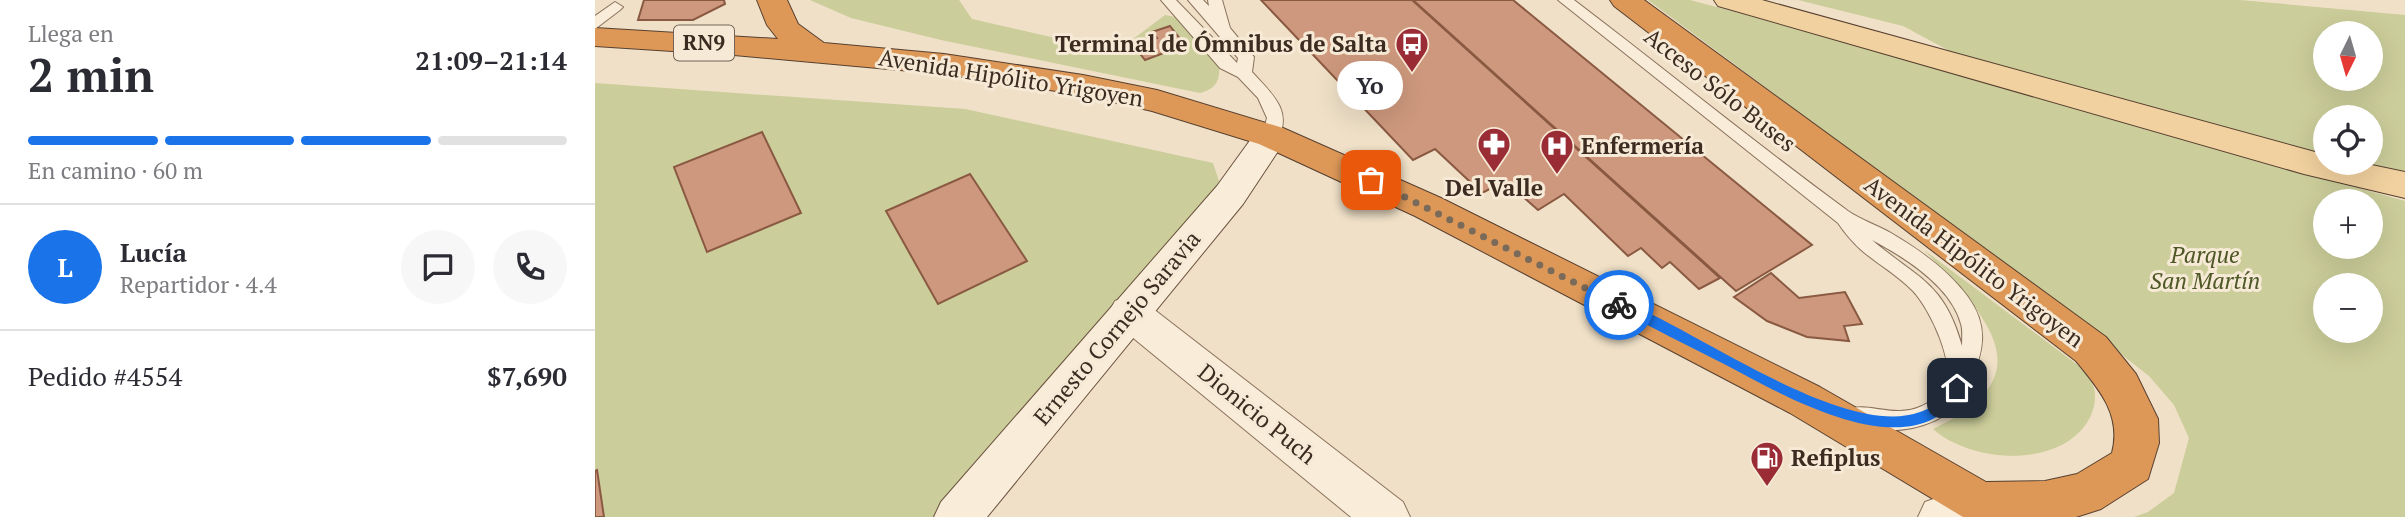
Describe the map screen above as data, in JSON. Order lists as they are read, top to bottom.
{
  "streets": {
    "highway": ["RN9", "Avenida Hipólito Yrigoyen"],
    "street": ["Ernesto Cornejo Saravia", "Dionicio Puch"],
    "lane": ["Acceso Sólo Buses"]
  },
  "crossings": [
    ["RN9", "Avenida Hipólito Yrigoyen"],
    ["Avenida Hipólito Yrigoyen", "Acceso Sólo Buses"],
    ["Avenida Hipólito Yrigoyen", "Ernesto Cornejo Saravia"],
    ["Ernesto Cornejo Saravia", "Dionicio Puch"]
  ],
  "parks": ["Parque San Martín"],
  "places": {
    "bus stop": ["Terminal de Ómnibus de Salta"],
    "pharmacy": ["Del Valle"],
    "hospital": ["Enfermería"],
    "other": ["Yo"],
    "fuel station": ["Refiplus"]
  },
  "north": "bottom",
  "page": {
    "heading": ["2 min", "Llega en", "21:09–21:14"],
    "panel": [
      "Lucía",
      "Repartidor · 4.4",
      "Pedido #4554",
      "$7,690"
    ],
    "map_buttons": ["+", "−"],
    "bubble": "Yo",
    "bar": "En camino · 60 m",
    "round": "L"
  }
}
